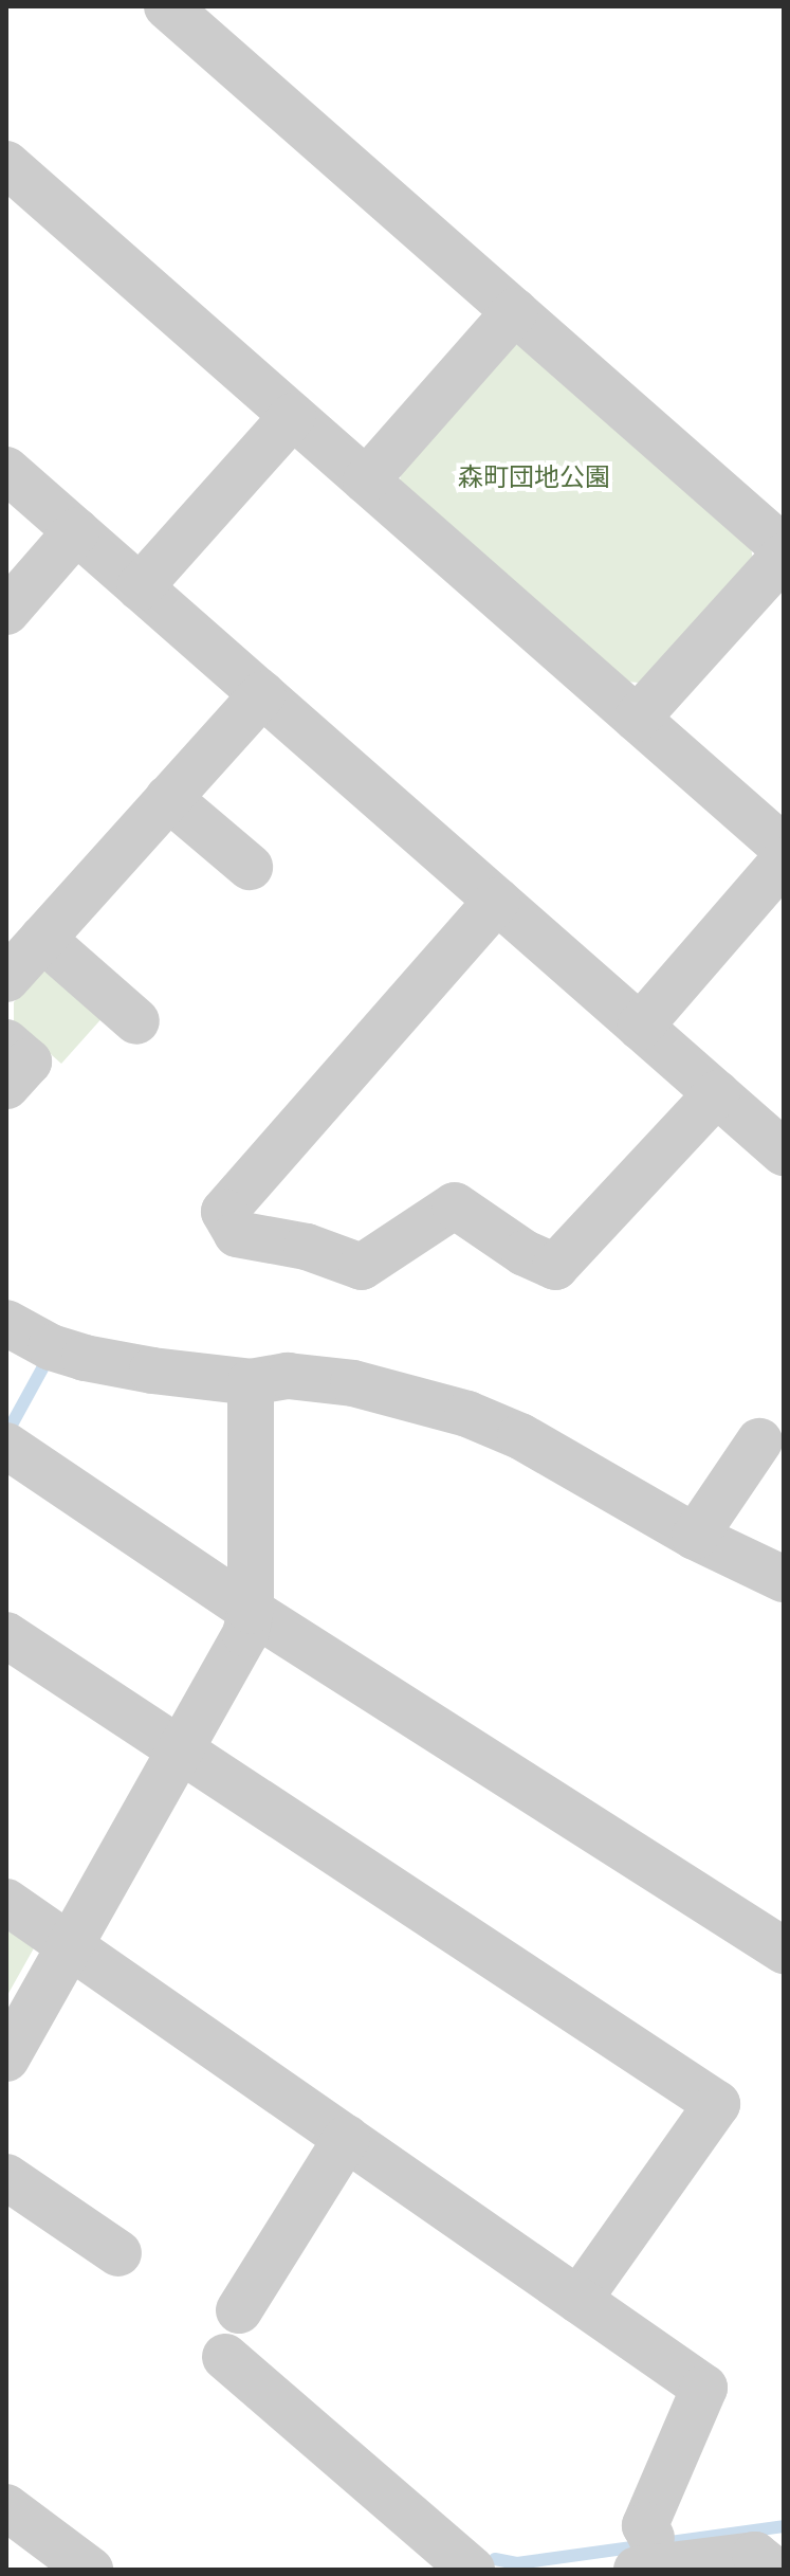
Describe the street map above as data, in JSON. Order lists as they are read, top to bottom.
{
  "parks": ["森町団地公園"]
}
